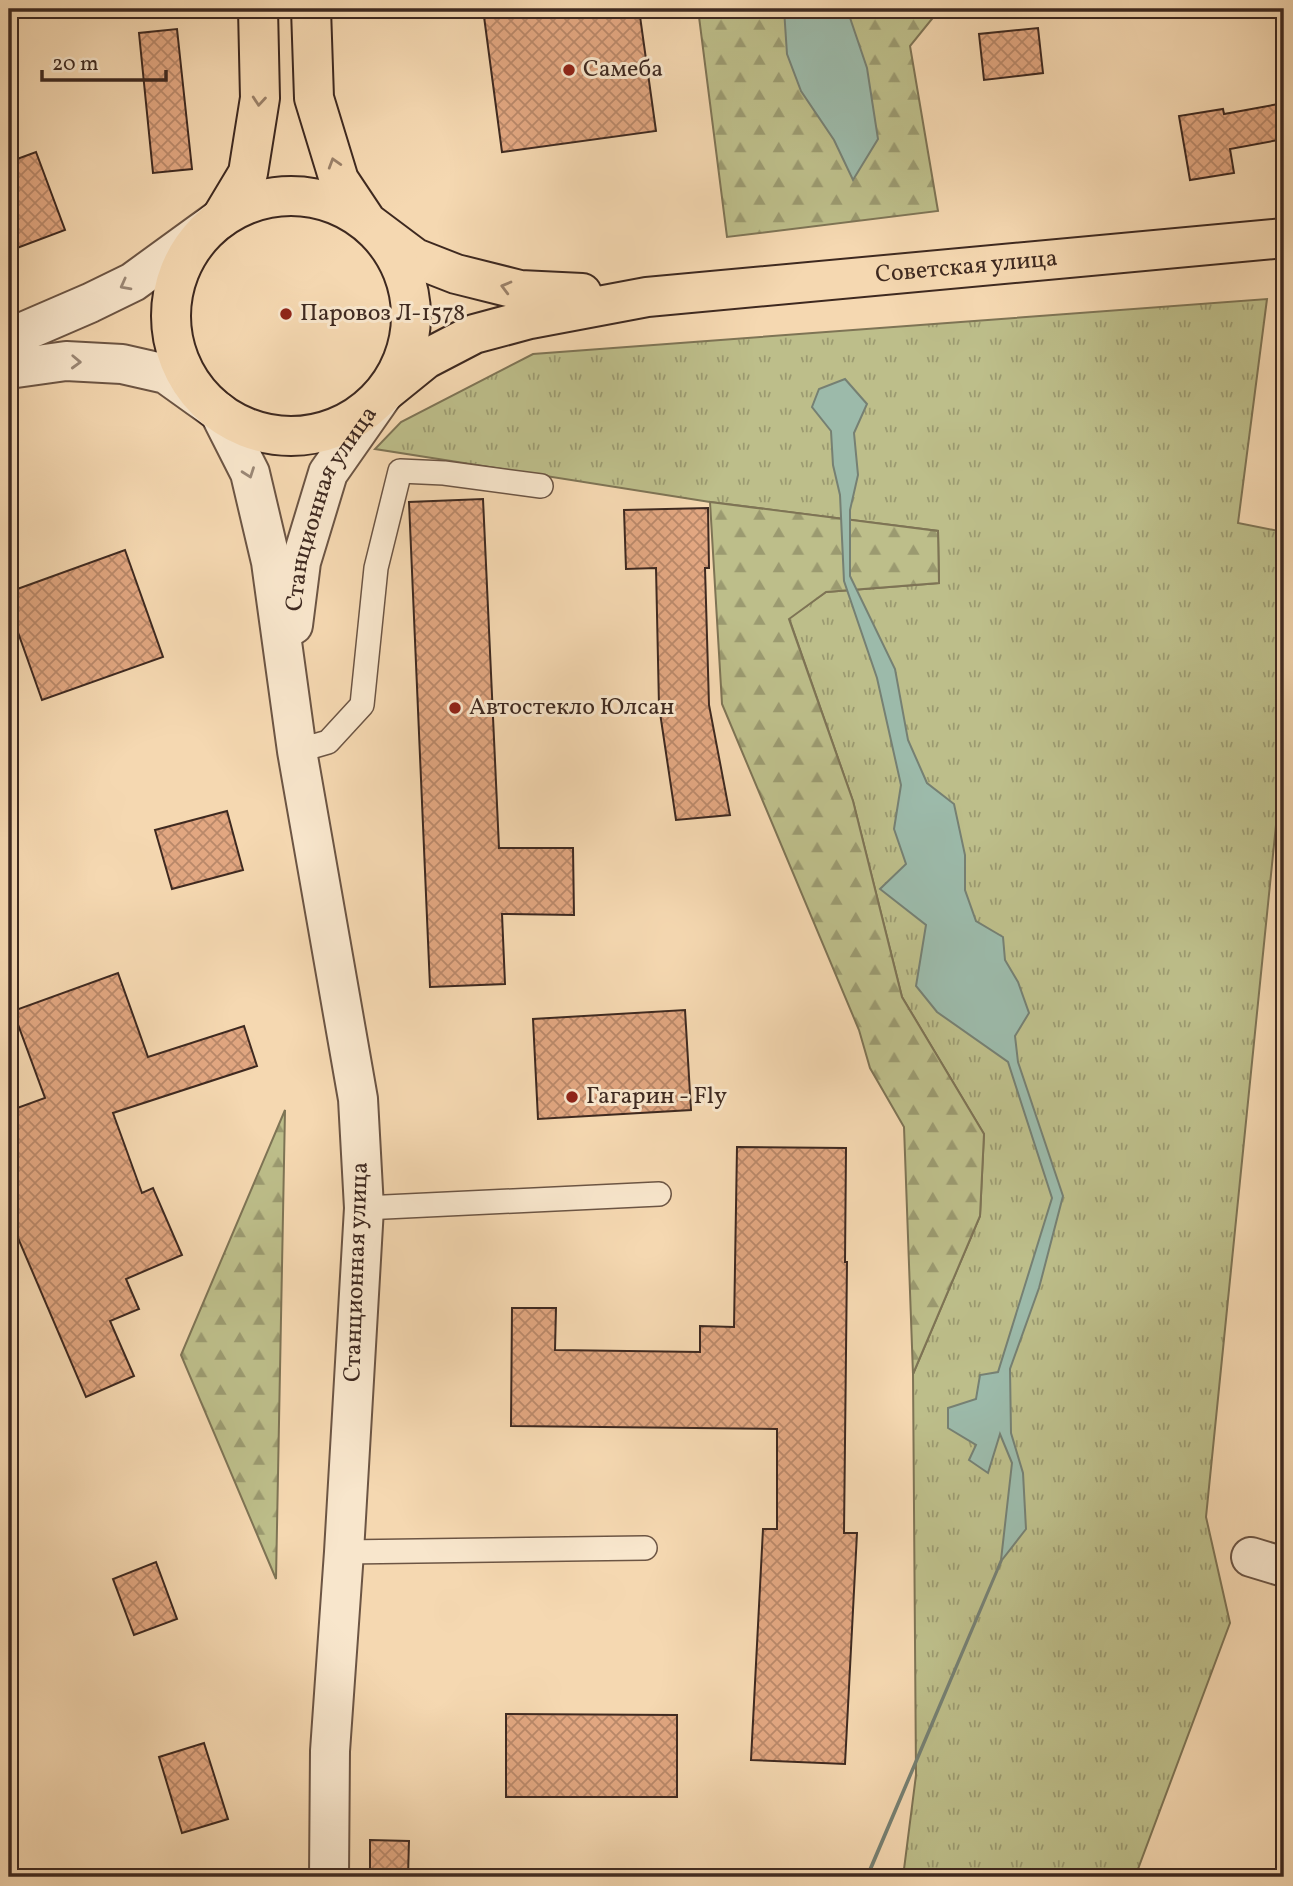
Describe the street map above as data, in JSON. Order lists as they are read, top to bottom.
{
  "streets": {
    "main road": ["Советская улица"],
    "street": ["Станционная улица"]
  },
  "crossings": [
    ["Советская улица", "Станционная улица"]
  ],
  "places": [
    "Самеба",
    "Паровоз Л-1578",
    "Автостекло Юлсан",
    "Гагарин - Fly"
  ],
  "scale_bar": "20 m"
}
